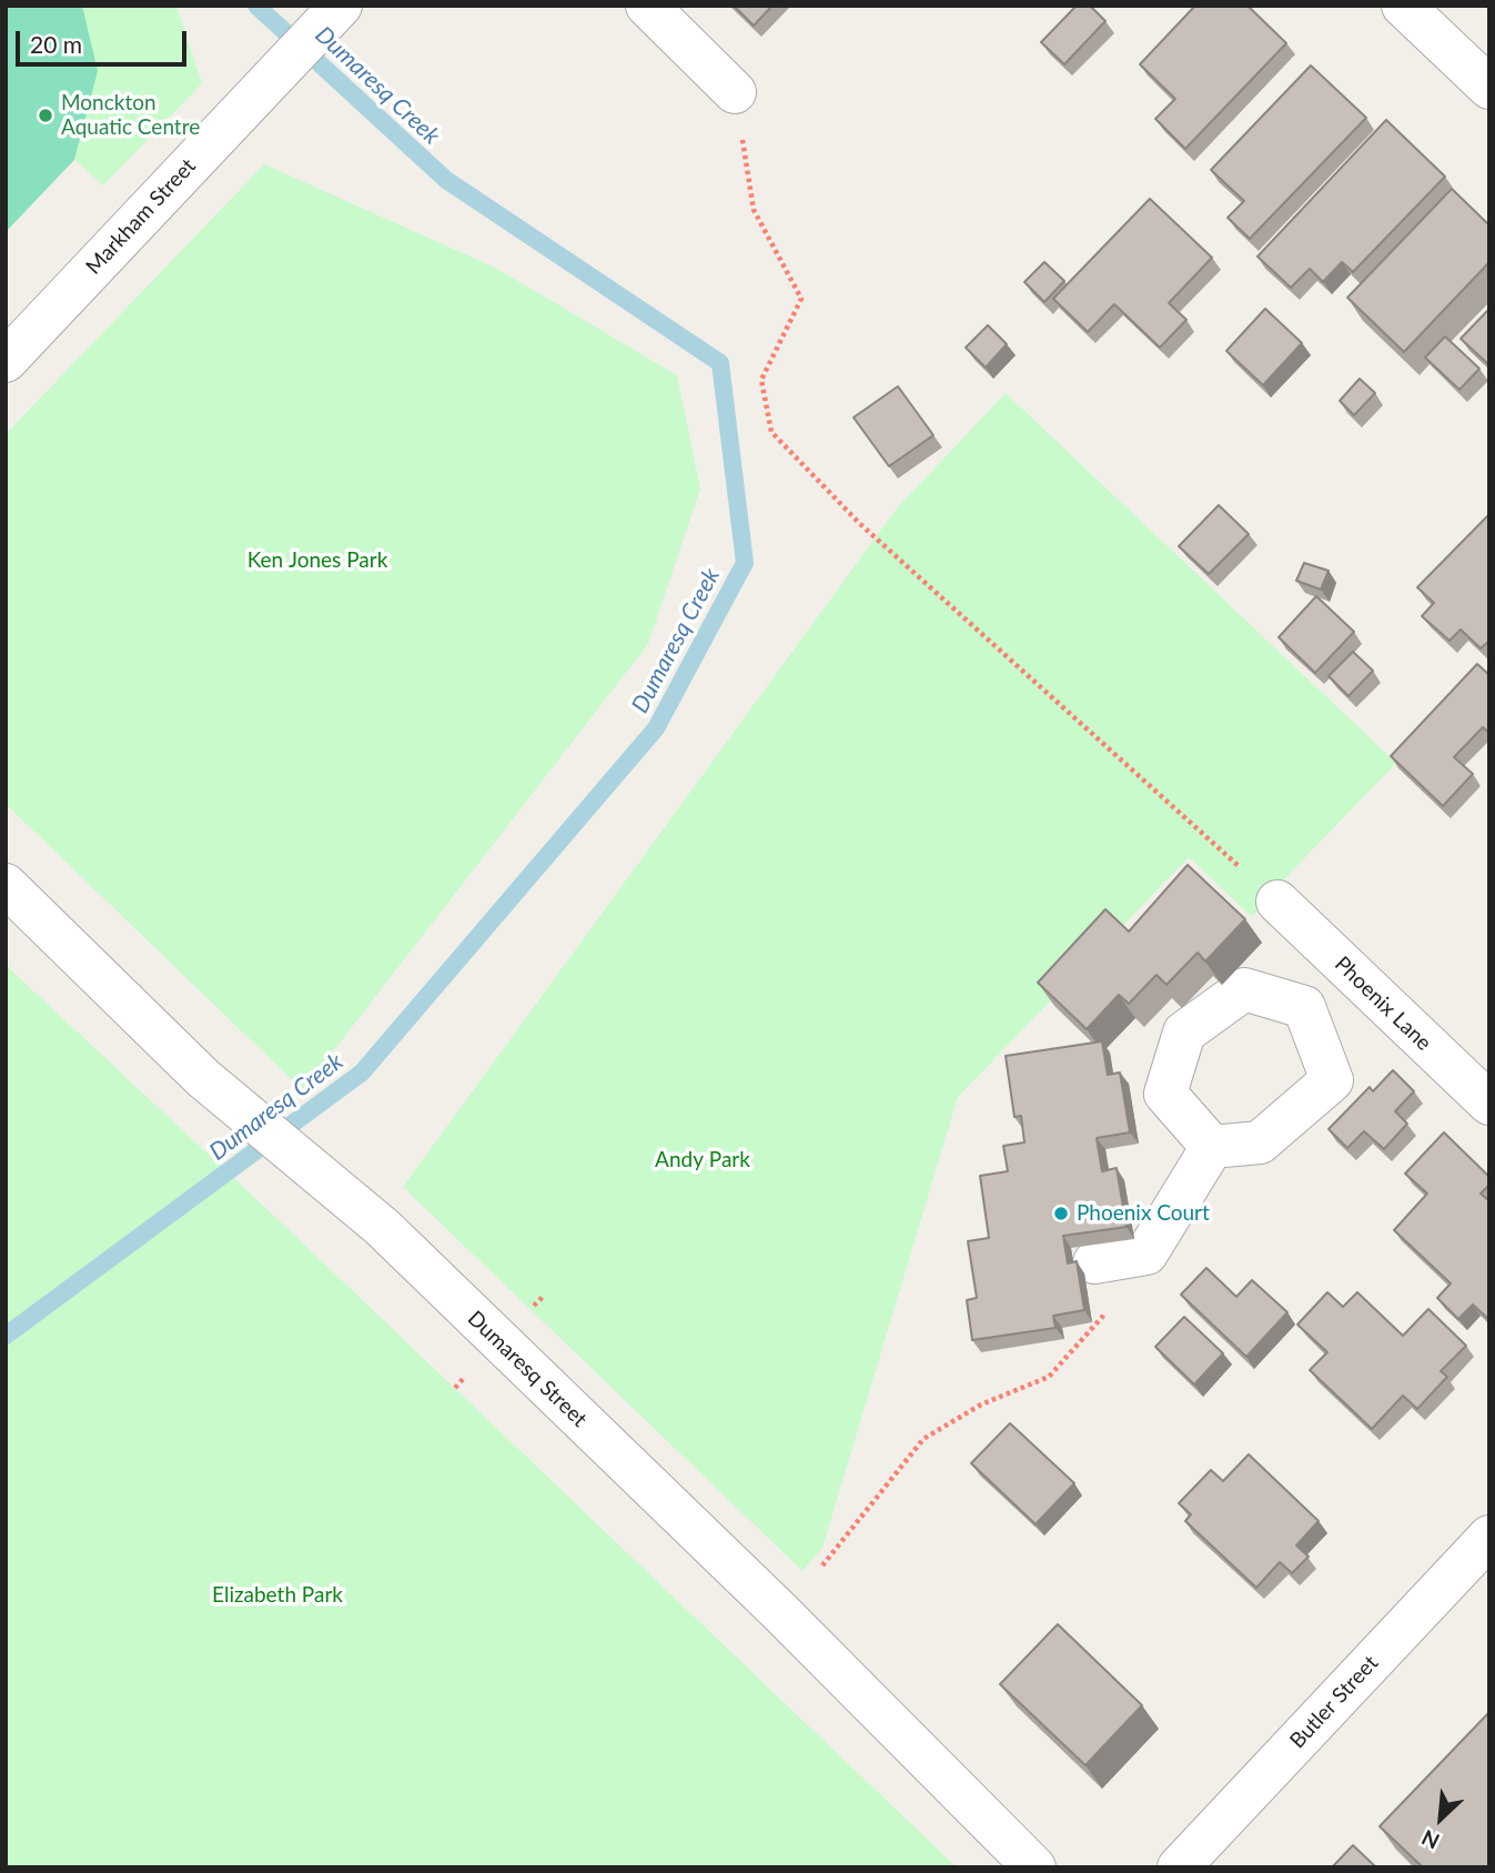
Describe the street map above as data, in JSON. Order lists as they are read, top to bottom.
{
  "streets": {
    "street": [
      "Markham Street",
      "Phoenix Lane",
      "Dumaresq Street",
      "Butler Street"
    ]
  },
  "water": ["Dumaresq Creek"],
  "parks": ["Ken Jones Park", "Andy Park", "Elizabeth Park"],
  "places": ["Monckton Aquatic Centre", "Phoenix Court"],
  "scale_bar": "20 m",
  "north": "bottom left"
}
